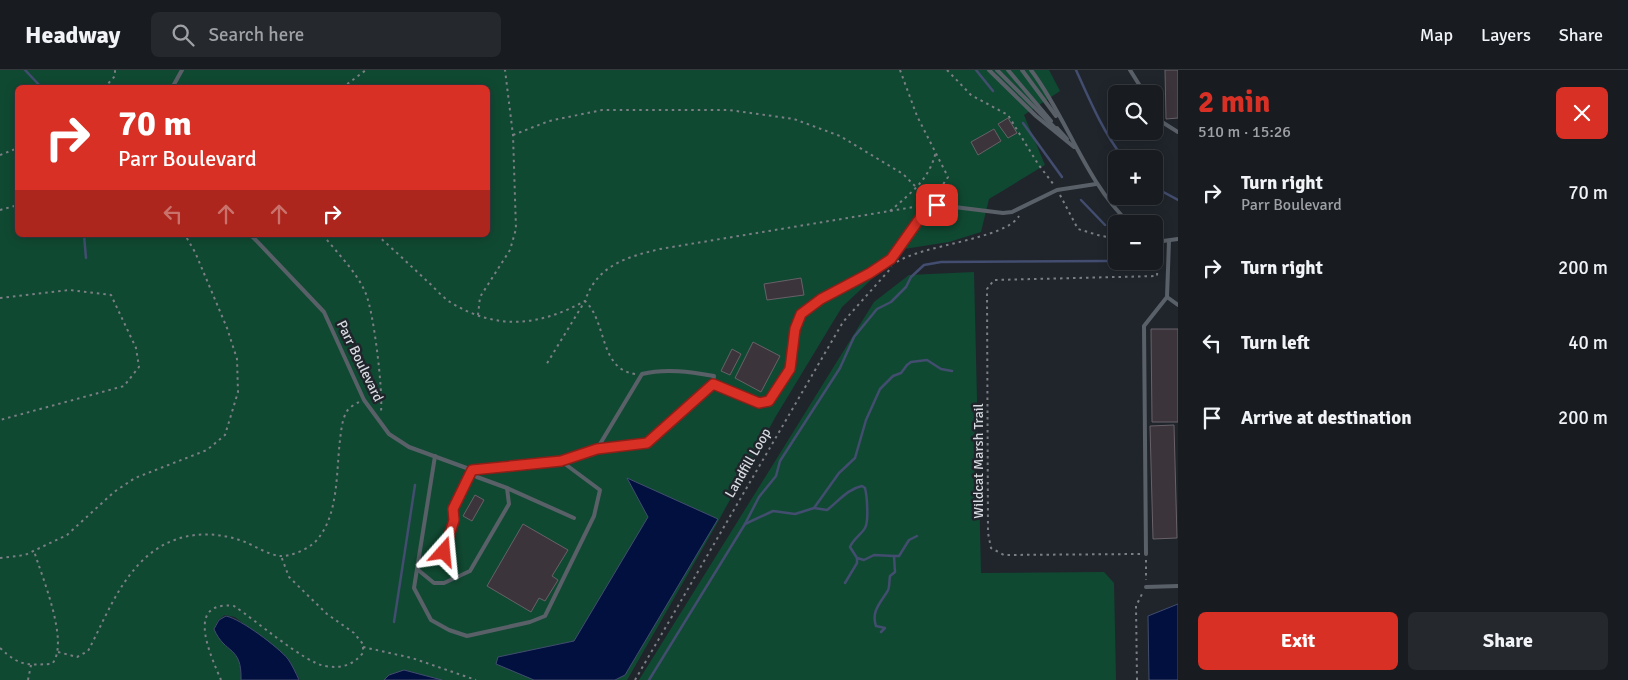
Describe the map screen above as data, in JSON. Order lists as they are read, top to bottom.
{
  "streets": {
    "lane": ["Parr Boulevard"],
    "path": ["Wildcat Marsh Trail", "Landfill Loop"]
  },
  "page": {
    "header": "Headway",
    "search": "Search here",
    "nav": ["Map", "Layers", "Share"],
    "heading": ["2 min", "510 m · 15:26"],
    "map_buttons": ["+", "−"],
    "turn": ["70 m", "Parr Boulevard"],
    "list": [
      {
        "name": "Turn right",
        "note": "Parr Boulevard",
        "value": "70 m"
      },
      {
        "name": "Turn right",
        "value": "200 m"
      },
      {
        "name": "Turn left",
        "value": "40 m"
      },
      {
        "name": "Arrive at destination",
        "value": "200 m"
      }
    ],
    "buttons": ["Exit", "Share"]
  }
}
